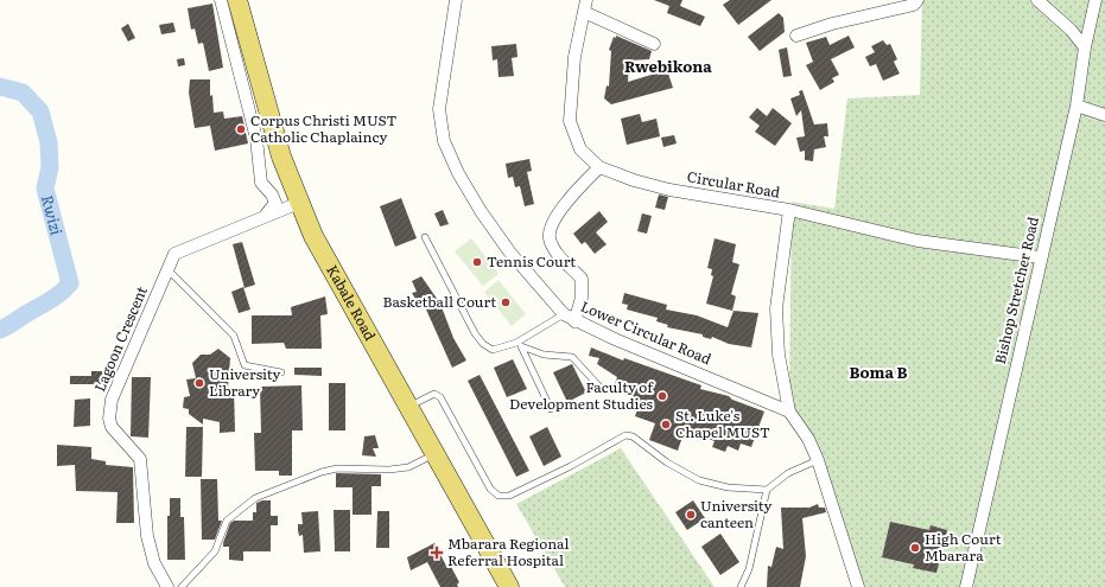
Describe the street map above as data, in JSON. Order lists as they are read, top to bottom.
{
  "streets": {
    "main road": ["Kabale Road"],
    "street": [
      "Circular Road",
      "Bishop Stretcher Road",
      "Lower Circular Road",
      "Lagoon Crescent"
    ]
  },
  "crossings": [
    ["Circular Road", "Bishop Stretcher Road"],
    ["Kabale Road", "Lagoon Crescent"]
  ],
  "districts": ["Rwebikona", "Boma B"],
  "water": ["Rwizi"],
  "places": {
    "other": [
      "Corpus Christi MUST Catholic Chaplaincy",
      "Tennis Court",
      "Basketball Court",
      "University Library",
      "Faculty of Development Studies",
      "St. Luke's Chapel MUST",
      "University canteen",
      "High Court Mbarara"
    ],
    "health": ["Mbarara Regional Referral Hospital"]
  }
}
